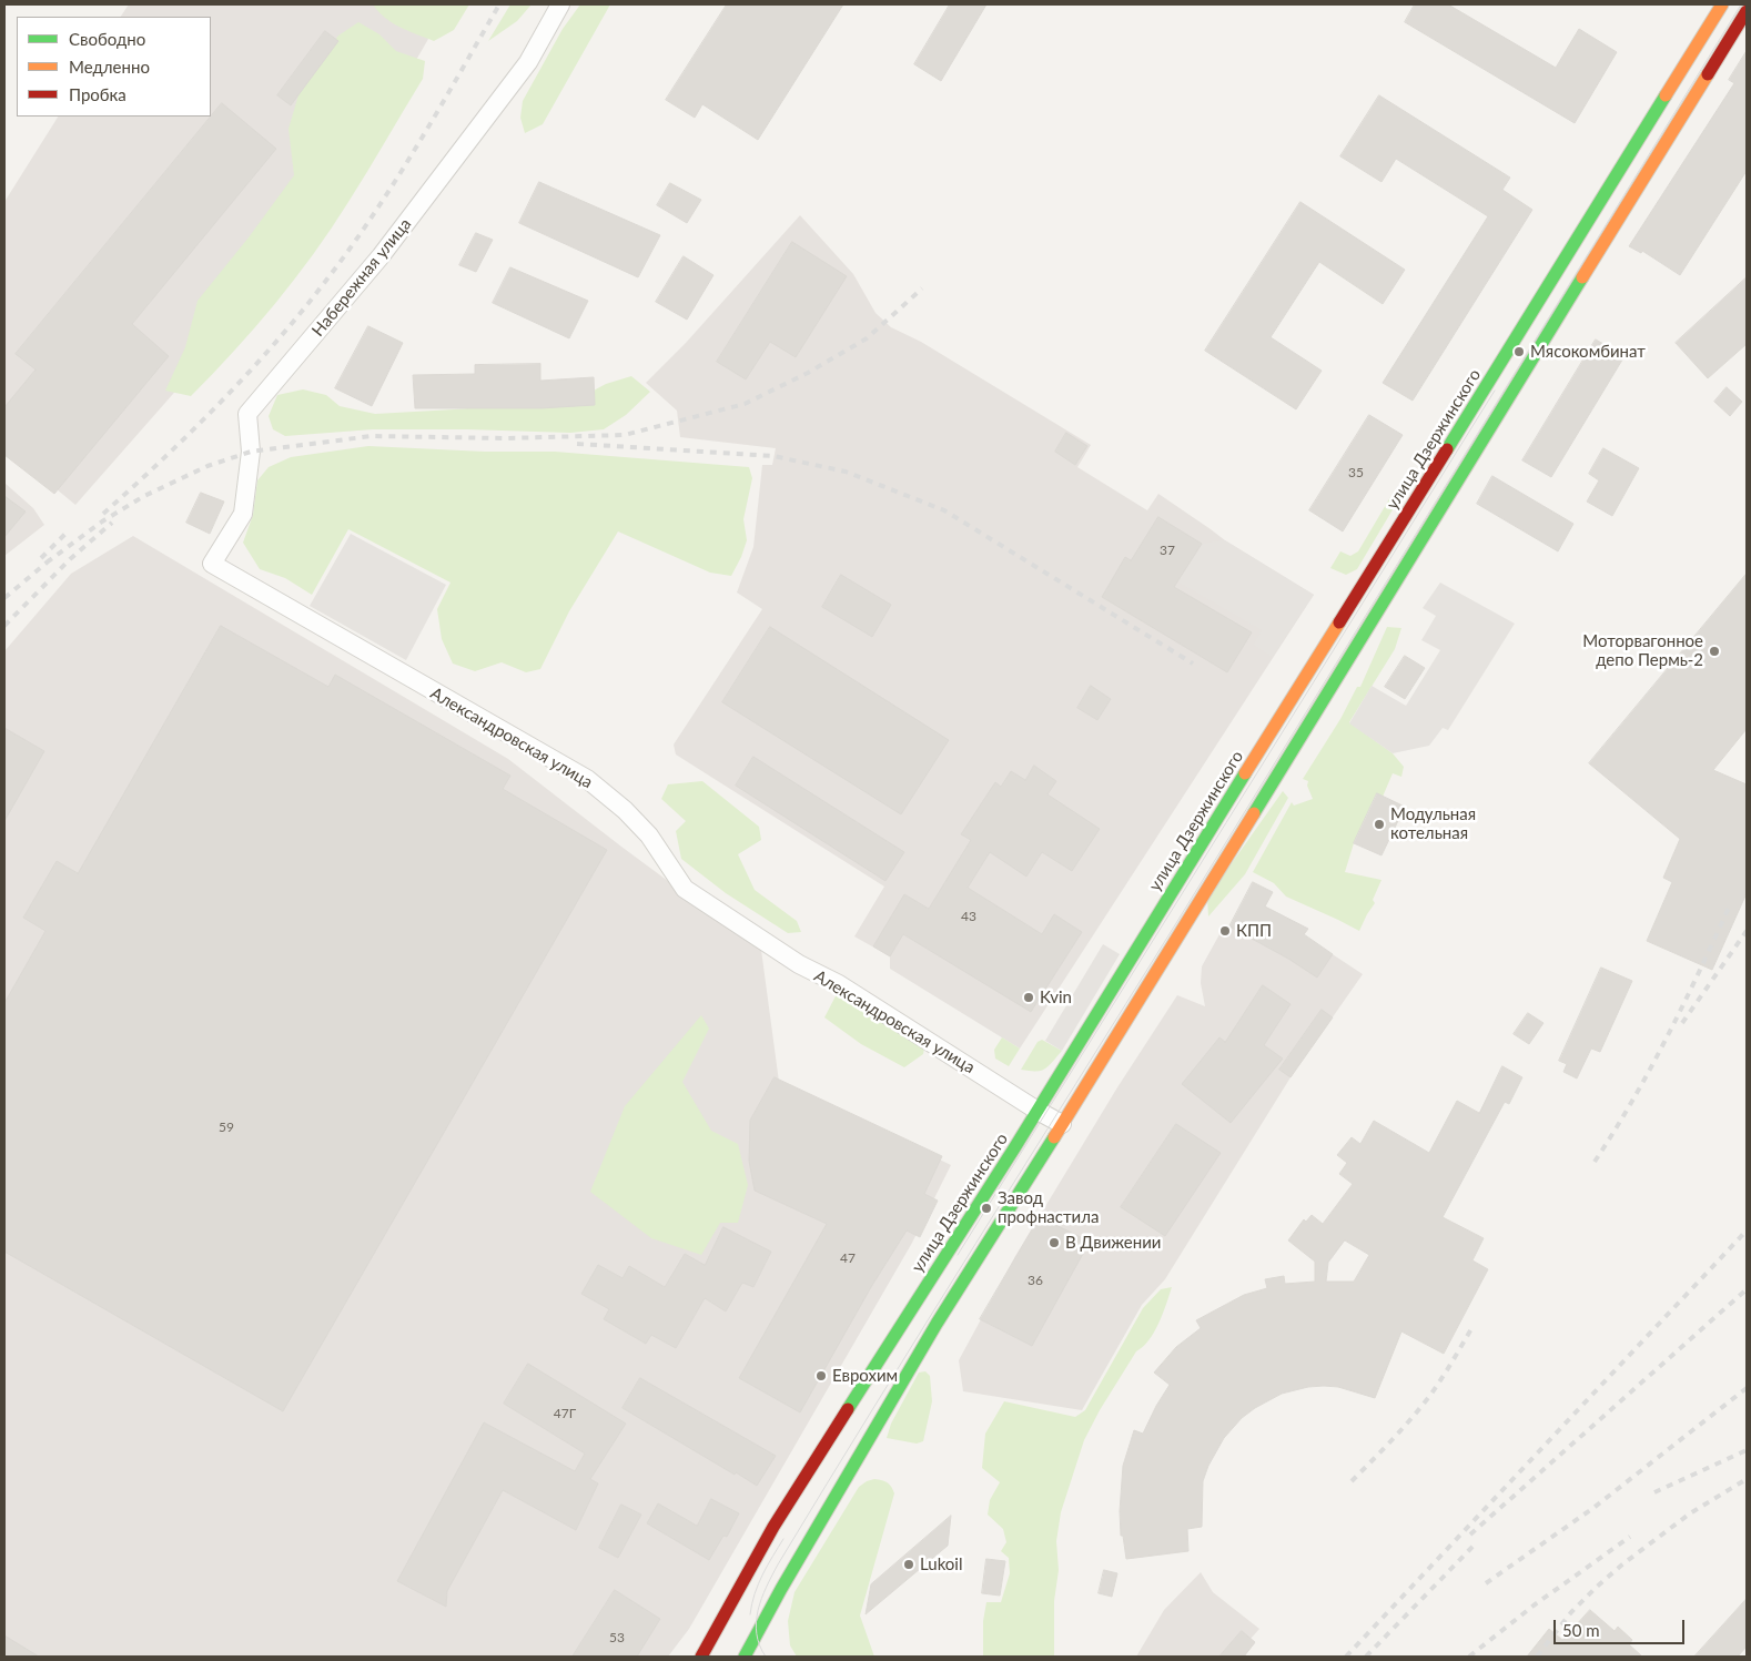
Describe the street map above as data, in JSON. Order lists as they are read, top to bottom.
{
  "streets": {
    "main road": ["улица Дзержинского"],
    "street": ["Набережная улица", "Александровская улица"]
  },
  "crossings": [
    ["Набережная улица", "Александровская улица"],
    ["улица Дзержинского", "Александровская улица"]
  ],
  "places": [
    "Мясокомбинат",
    "Моторвагонное депо Пермь-2",
    "Модульная котельная",
    "КПП",
    "Kvin",
    "Завод профнастила",
    "В Движении",
    "Еврохим",
    "Lukoil"
  ],
  "house_numbers": [
    "35",
    "37",
    "43",
    "59",
    "47",
    "36",
    "47Г",
    "53"
  ],
  "legend": ["Свободно", "Медленно", "Пробка"],
  "scale_bar": "50 m"
}
